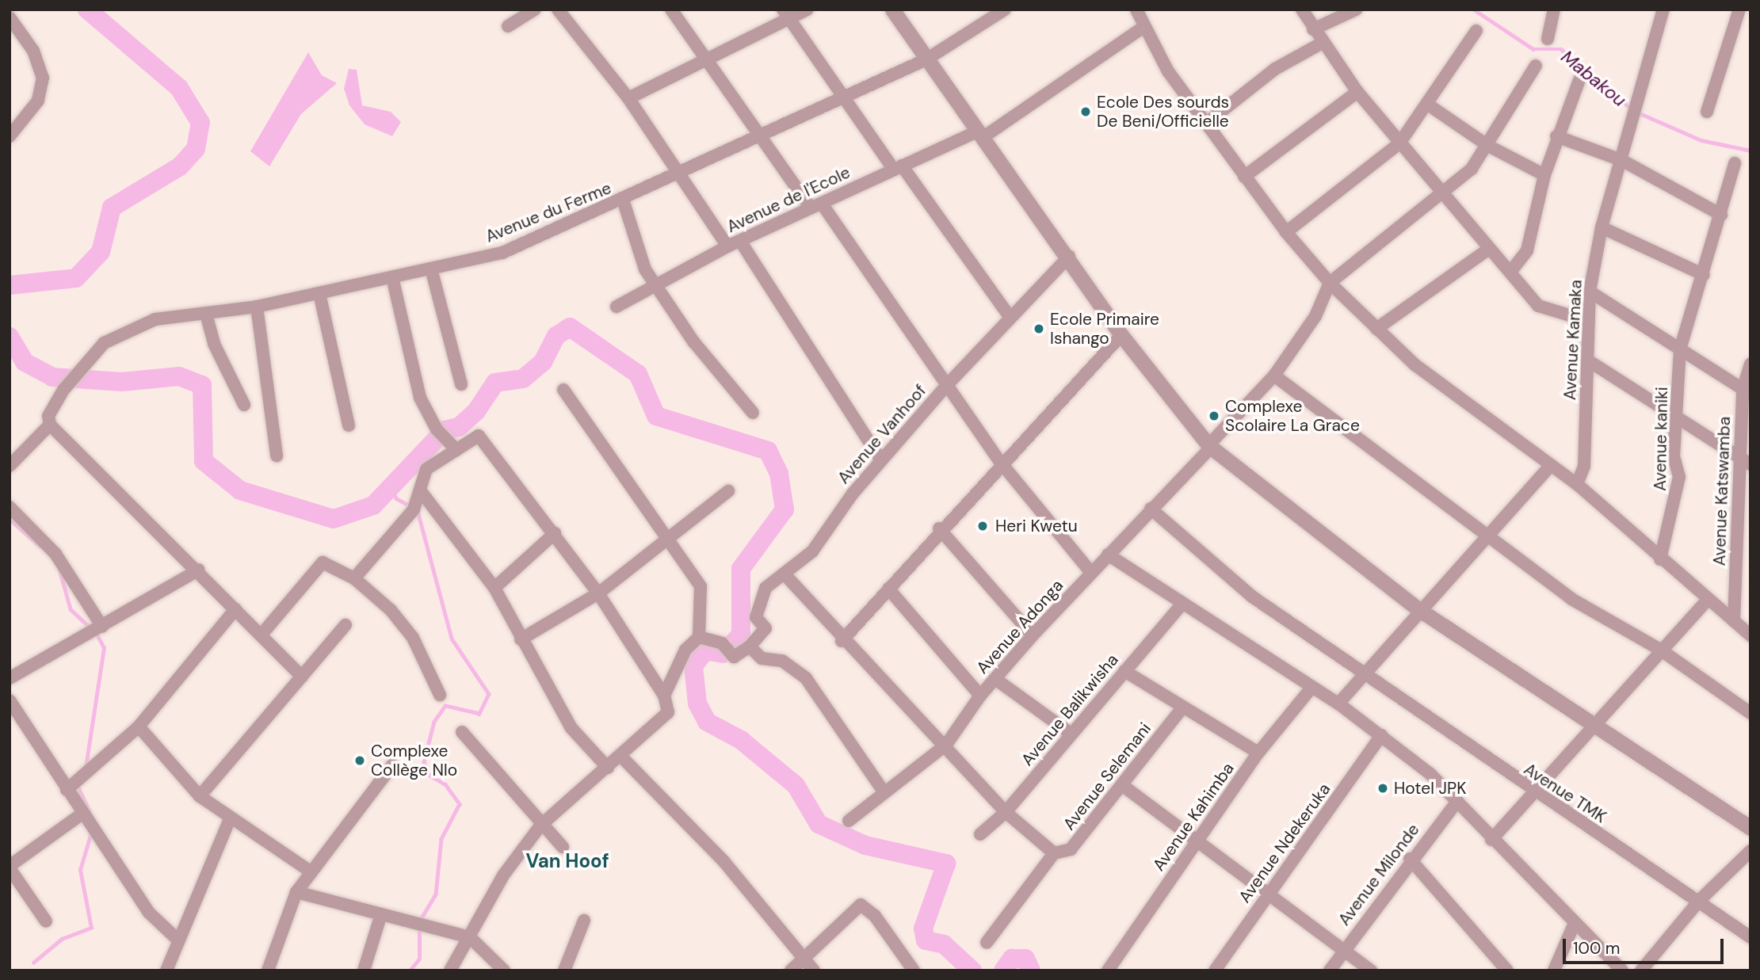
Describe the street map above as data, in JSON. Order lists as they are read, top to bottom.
{
  "streets": {
    "street": [
      "Avenue de l'Ecole",
      "Avenue du Ferme",
      "Avenue Kamaka",
      "Avenue Vanhoof",
      "Avenue kaniki",
      "Avenue Katswamba",
      "Avenue Adonga",
      "Avenue Balikwisha",
      "Avenue Selemani",
      "Avenue TMK",
      "Avenue Kahimba",
      "Avenue Ndekeruka",
      "Avenue Milonde"
    ]
  },
  "crossings": [
    ["Avenue Adonga", "Avenue TMK"]
  ],
  "districts": ["Van Hoof"],
  "water": ["Mabakou"],
  "places": [
    "Ecole Des sourds De Beni/Officielle",
    "Ecole Primaire Ishango",
    "Complexe Scolaire La Grace",
    "Heri Kwetu",
    "Complexe Collège Nlo",
    "Hotel JPK"
  ],
  "scale_bar": "100 m"
}
